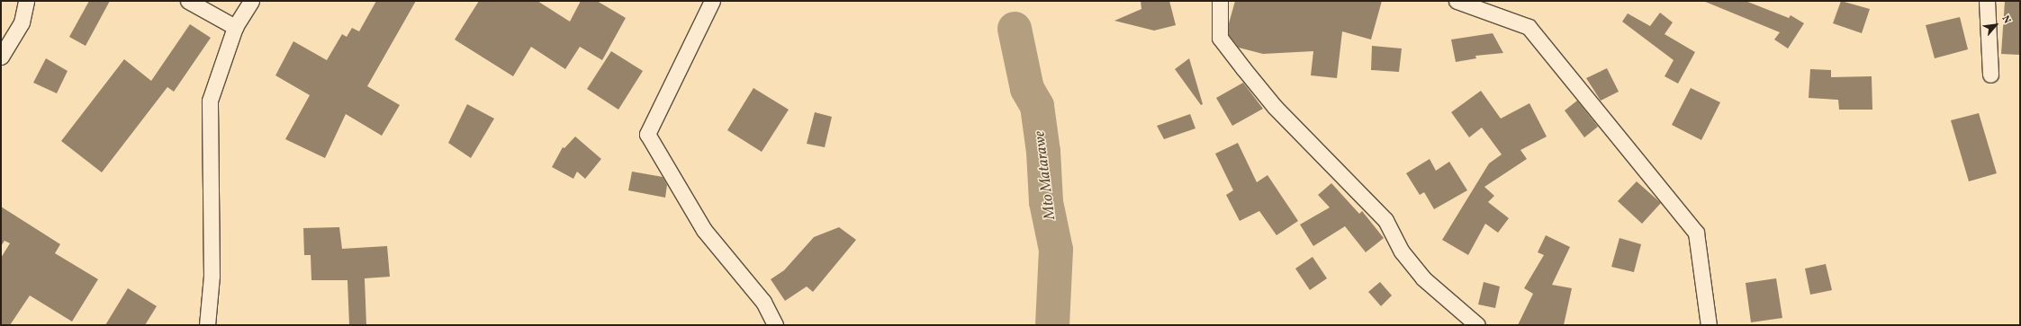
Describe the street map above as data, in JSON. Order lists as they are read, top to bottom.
{
  "water": ["Mto Matarawe"],
  "north": "top right"
}
